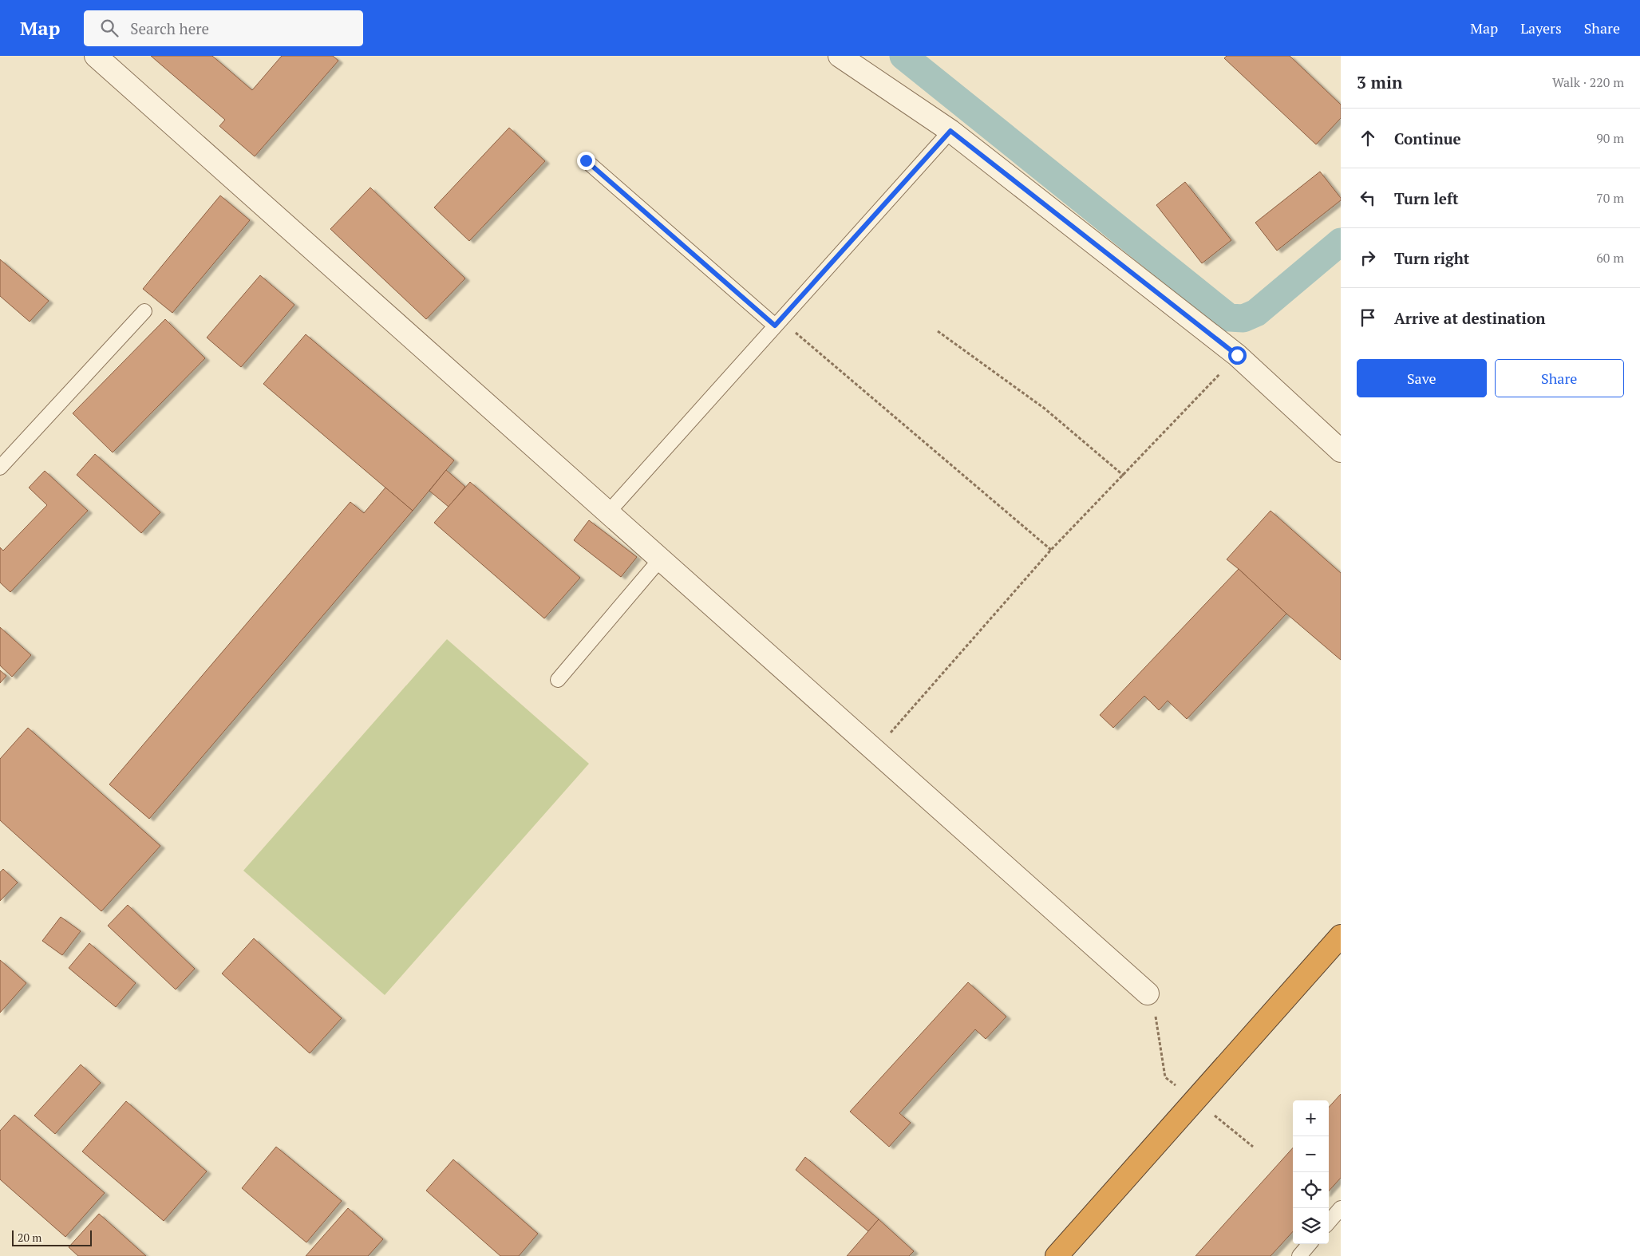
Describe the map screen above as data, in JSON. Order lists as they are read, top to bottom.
{
  "scale_bar": "20 m",
  "page": {
    "header": "Map",
    "search": "Search here",
    "nav": ["Map", "Layers", "Share"],
    "heading": ["3 min", "Walk · 220 m"],
    "list": [
      ["Continue", "90 m"],
      ["Turn left", "70 m"],
      ["Turn right", "60 m"],
      "Arrive at destination"
    ],
    "buttons": ["Save", "Share"],
    "map_buttons": ["+", "−"],
    "scale": "20 m"
  }
}
